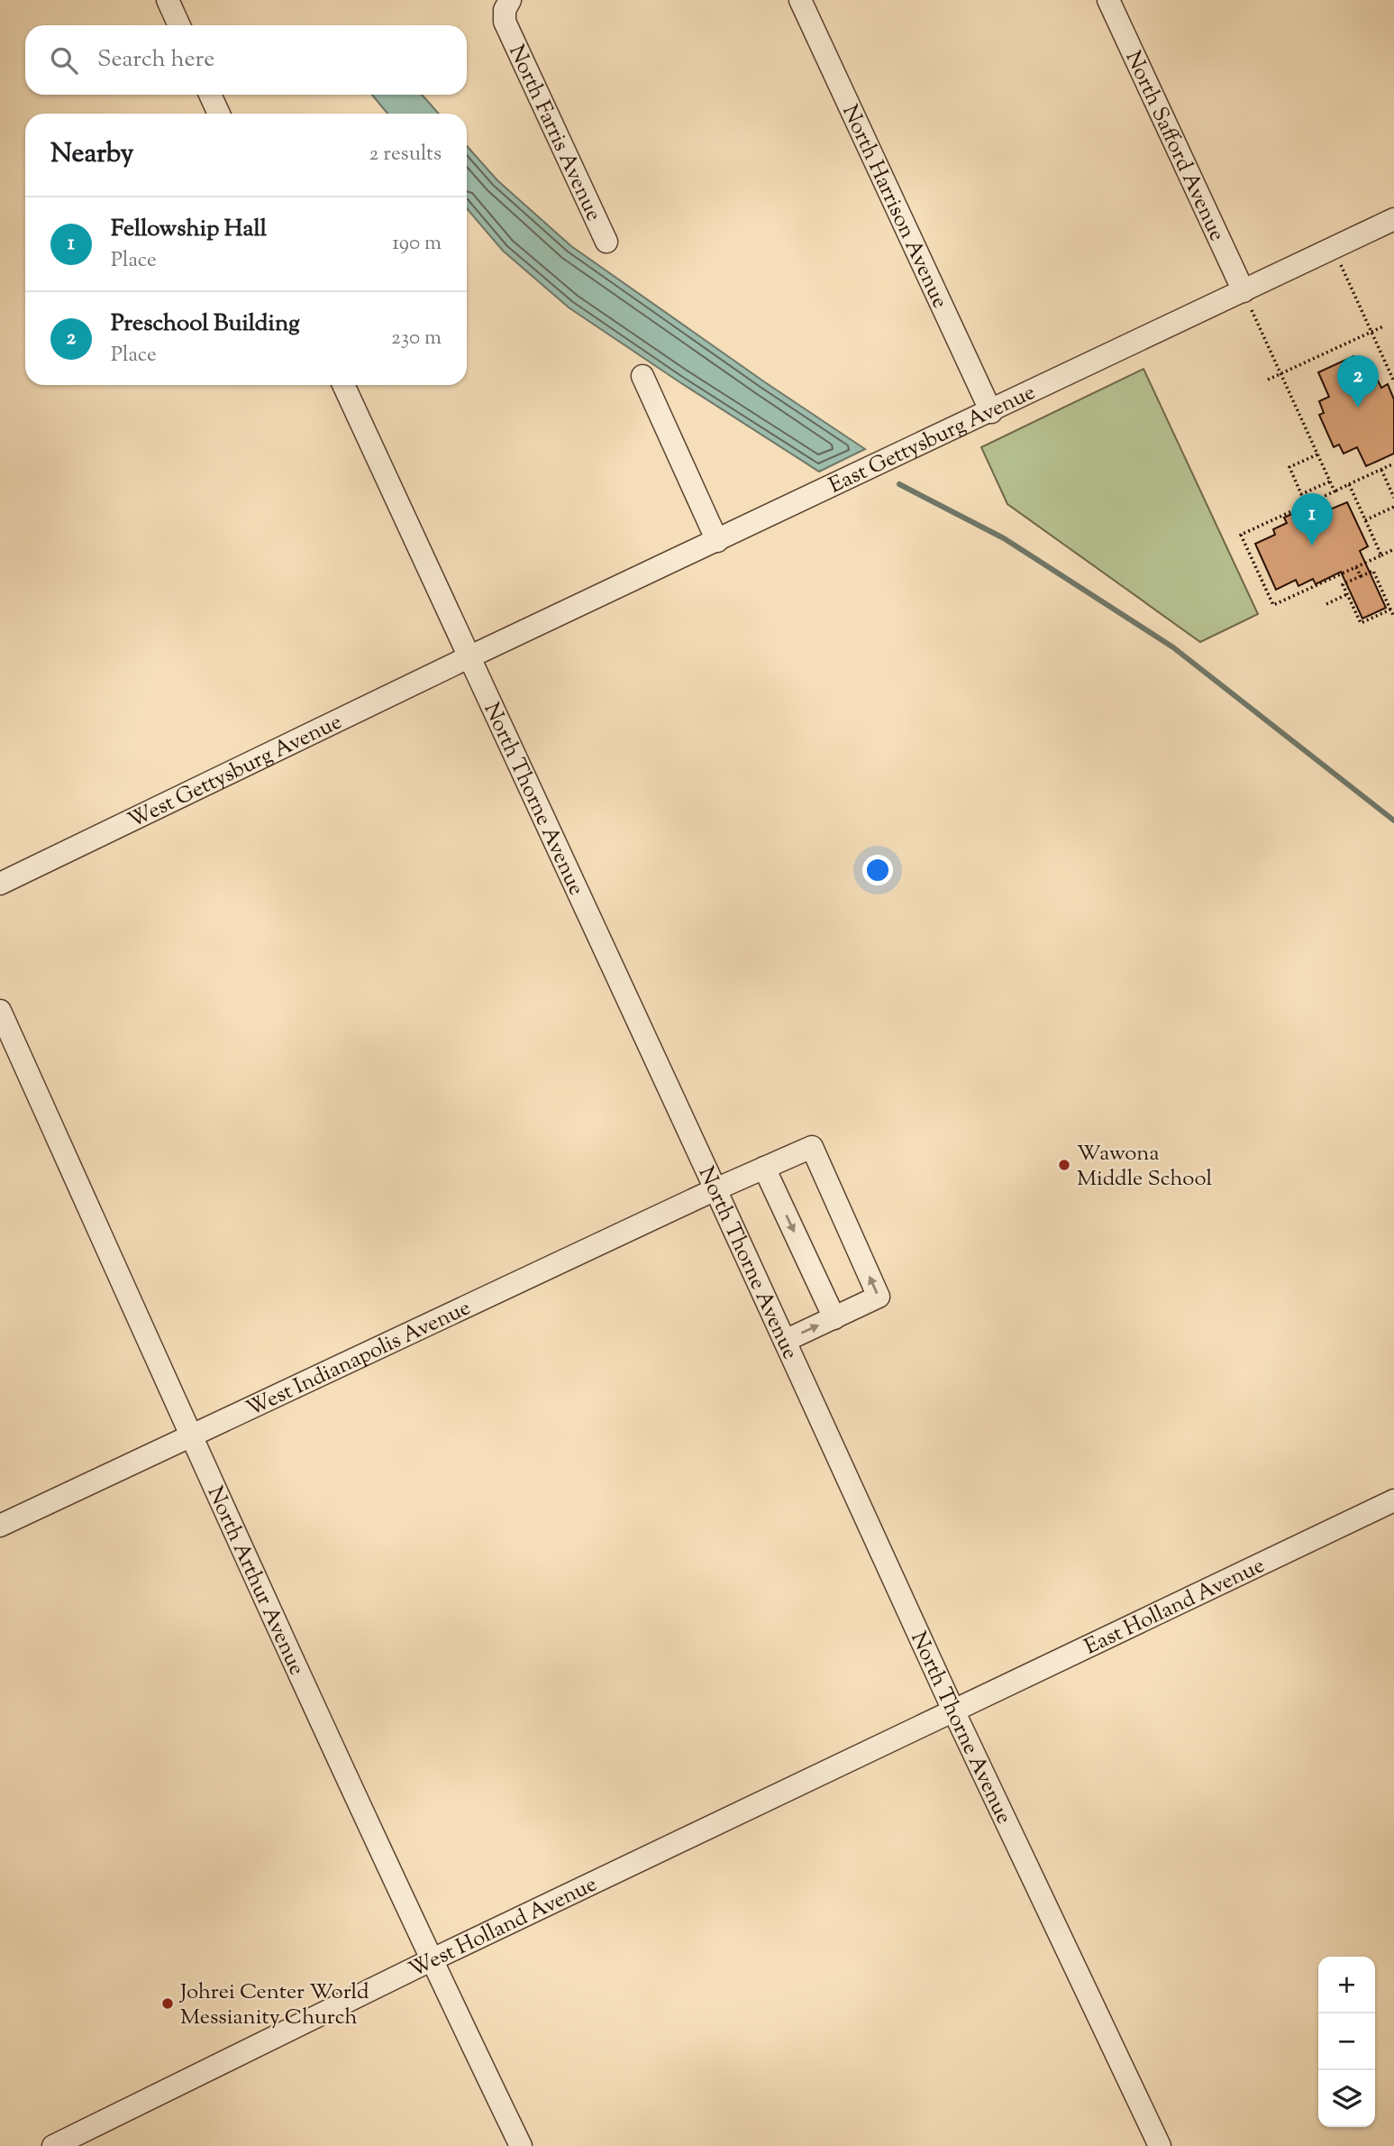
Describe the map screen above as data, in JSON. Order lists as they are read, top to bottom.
{
  "streets": {
    "street": [
      "North Farris Avenue",
      "North Safford Avenue",
      "North Harrison Avenue",
      "East Gettysburg Avenue",
      "West Gettysburg Avenue",
      "North Thorne Avenue",
      "West Indianapolis Avenue",
      "North Arthur Avenue",
      "East Holland Avenue",
      "West Holland Avenue"
    ]
  },
  "crossings": [
    ["North Safford Avenue", "East Gettysburg Avenue"],
    ["North Harrison Avenue", "East Gettysburg Avenue"],
    ["East Gettysburg Avenue", "West Gettysburg Avenue"],
    ["East Gettysburg Avenue", "North Thorne Avenue"],
    ["West Gettysburg Avenue", "North Thorne Avenue"],
    ["North Thorne Avenue", "West Indianapolis Avenue"],
    ["North Thorne Avenue", "East Holland Avenue"],
    ["North Thorne Avenue", "West Holland Avenue"],
    ["West Indianapolis Avenue", "North Arthur Avenue"],
    ["North Arthur Avenue", "West Holland Avenue"],
    ["East Holland Avenue", "West Holland Avenue"]
  ],
  "places": ["Wawona Middle School", "Johrei Center World Messianity Church"],
  "page": {
    "search": "Search here",
    "heading": ["Nearby", "2 results"],
    "list": [
      {
        "mark": "1",
        "name": "Fellowship Hall",
        "note": "Place",
        "value": "190 m"
      },
      {
        "mark": "2",
        "name": "Preschool Building",
        "note": "Place",
        "value": "230 m"
      }
    ],
    "pins": ["2", "1"],
    "map_buttons": ["+", "−"]
  }
}
